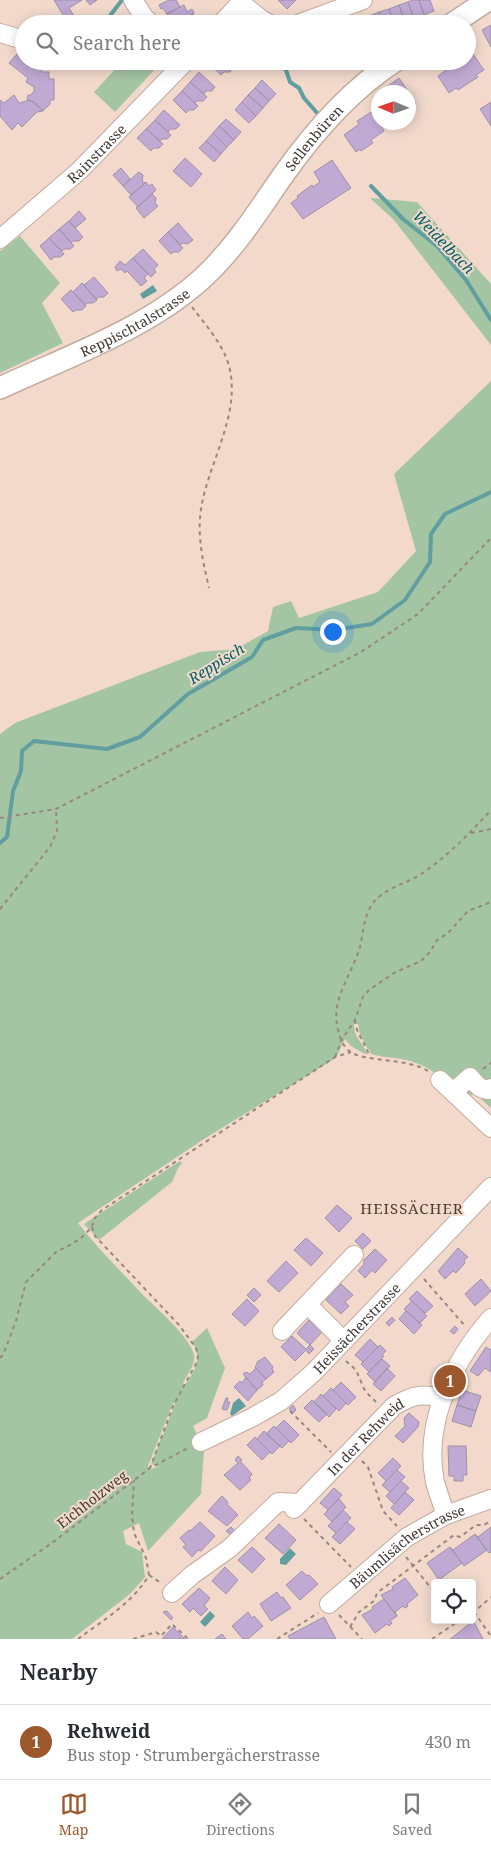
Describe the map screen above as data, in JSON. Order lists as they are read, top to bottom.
{
  "streets": {
    "main road": ["Sellenbüren", "Reppischtalstrasse"],
    "street": [
      "Rainstrasse",
      "Heissächerstrasse",
      "In der Rehweid",
      "Bäumlisächerstrasse"
    ],
    "path": ["Eichholzweg"]
  },
  "crossings": [
    ["Sellenbüren", "Reppischtalstrasse"],
    ["Heissächerstrasse", "Eichholzweg"]
  ],
  "districts": ["HEISSÄCHER"],
  "water": ["Weidelbach", "Reppisch"],
  "north": "left",
  "page": {
    "search": "Search here",
    "pins": "1",
    "heading": "Nearby",
    "list": [
      {
        "mark": "1",
        "name": "Rehweid",
        "note": "Bus stop · Strumbergächerstrasse",
        "value": "430 m"
      }
    ],
    "nav": ["Map", "Directions", "Saved"]
  }
}
